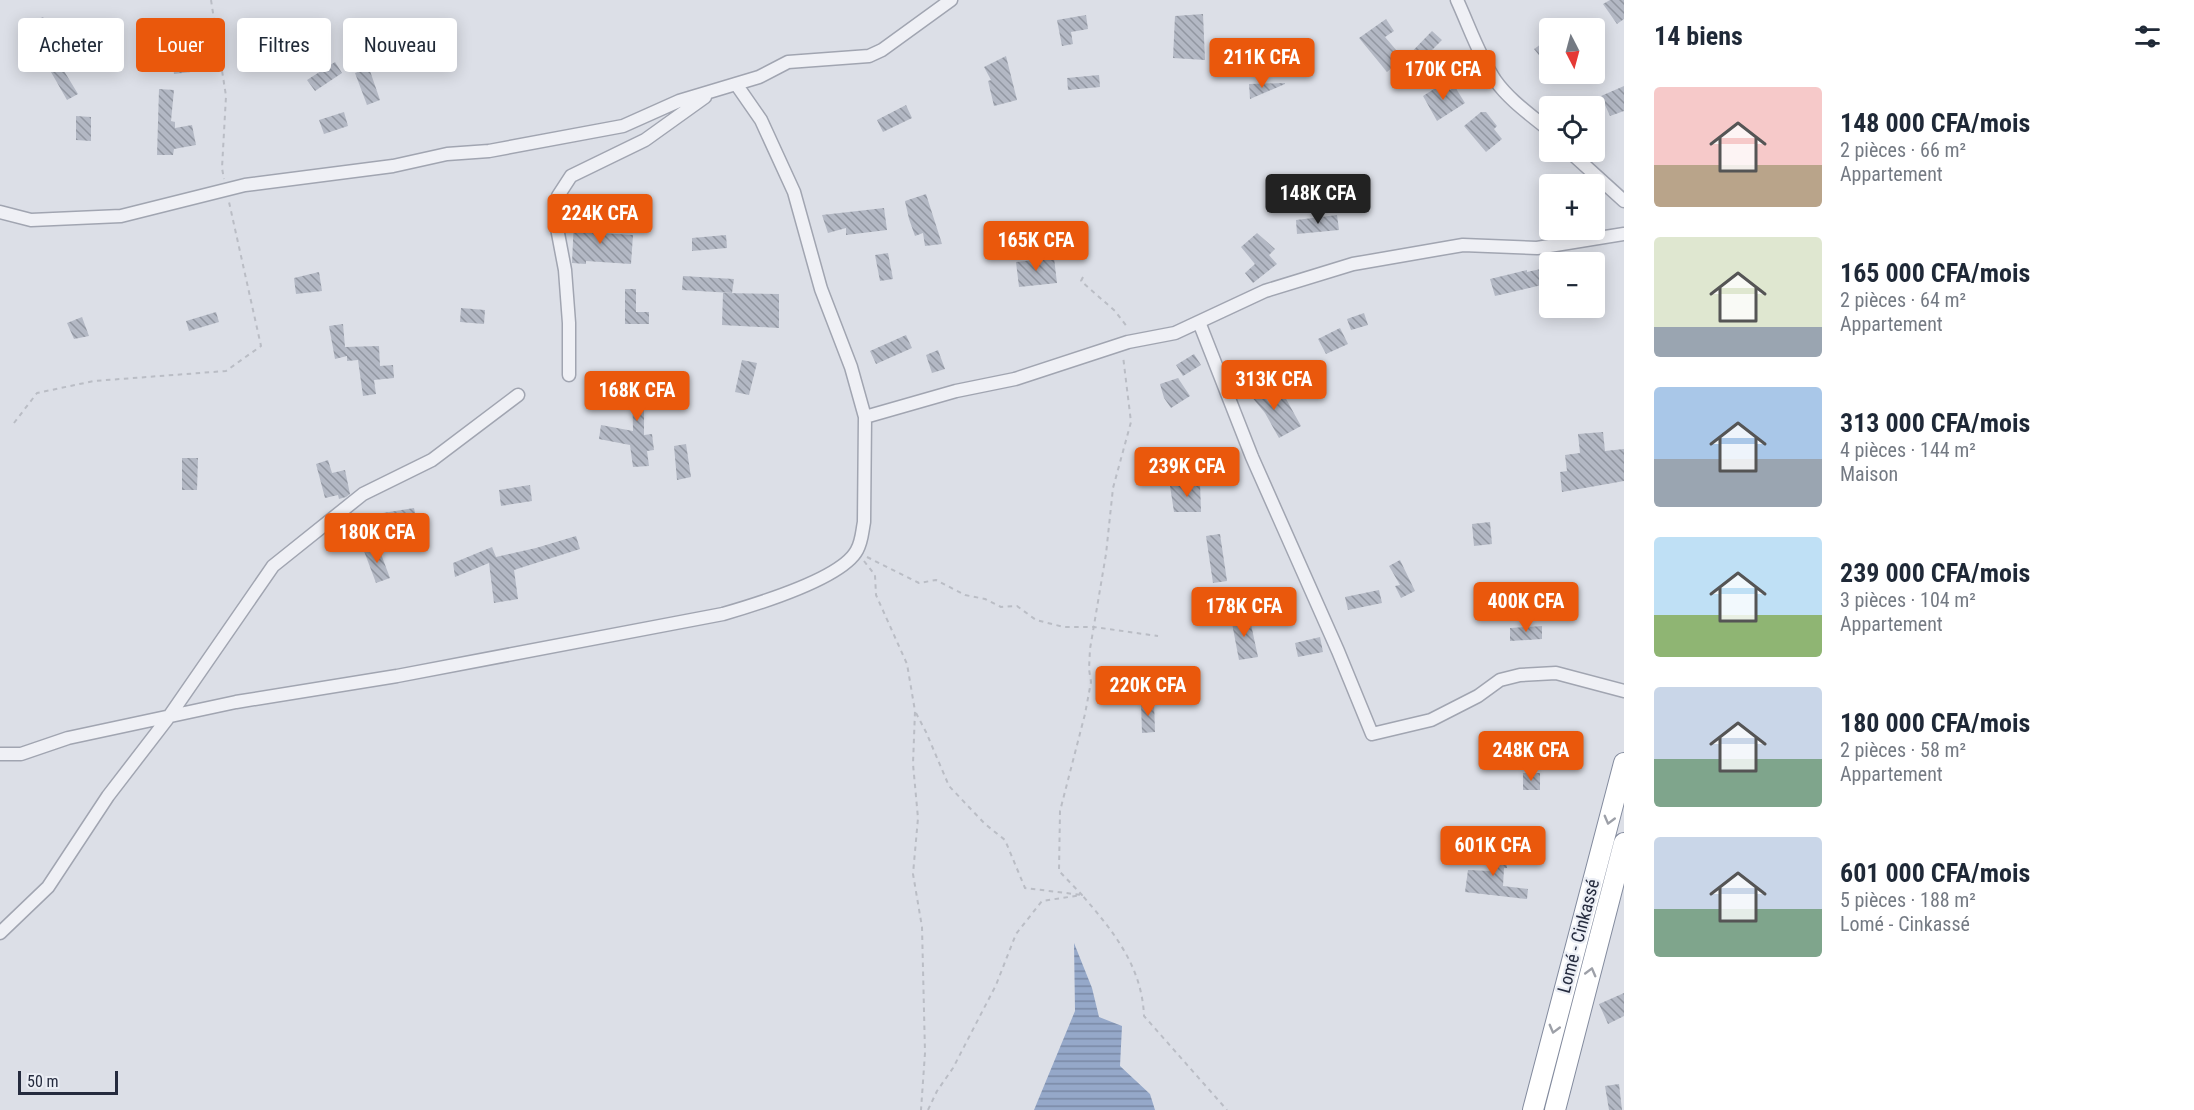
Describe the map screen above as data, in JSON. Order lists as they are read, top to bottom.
{
  "streets": {
    "highway": ["Lomé - Cinkassé"]
  },
  "scale_bar": "50 m",
  "north": "bottom",
  "page": {
    "heading": "14 biens",
    "map_buttons": ["+", "−"],
    "chip": [
      "Acheter",
      "Louer",
      "Filtres",
      "Nouveau"
    ],
    "price": [
      "211K CFA",
      "170K CFA",
      "148K CFA",
      "224K CFA",
      "165K CFA",
      "313K CFA",
      "168K CFA",
      "239K CFA",
      "180K CFA",
      "400K CFA",
      "178K CFA",
      "220K CFA",
      "248K CFA",
      "601K CFA"
    ],
    "list": [
      {
        "name": "148 000 CFA/mois",
        "note": "2 pièces · 66 m² · Appartement"
      },
      {
        "name": "165 000 CFA/mois",
        "note": "2 pièces · 64 m² · Appartement"
      },
      {
        "name": "313 000 CFA/mois",
        "note": "4 pièces · 144 m² · Maison"
      },
      {
        "name": "239 000 CFA/mois",
        "note": "3 pièces · 104 m² · Appartement"
      },
      {
        "name": "180 000 CFA/mois",
        "note": "2 pièces · 58 m² · Appartement"
      },
      {
        "name": "601 000 CFA/mois",
        "note": "5 pièces · 188 m² · Lomé - Cinkassé"
      }
    ],
    "scale": "50 m"
  }
}
